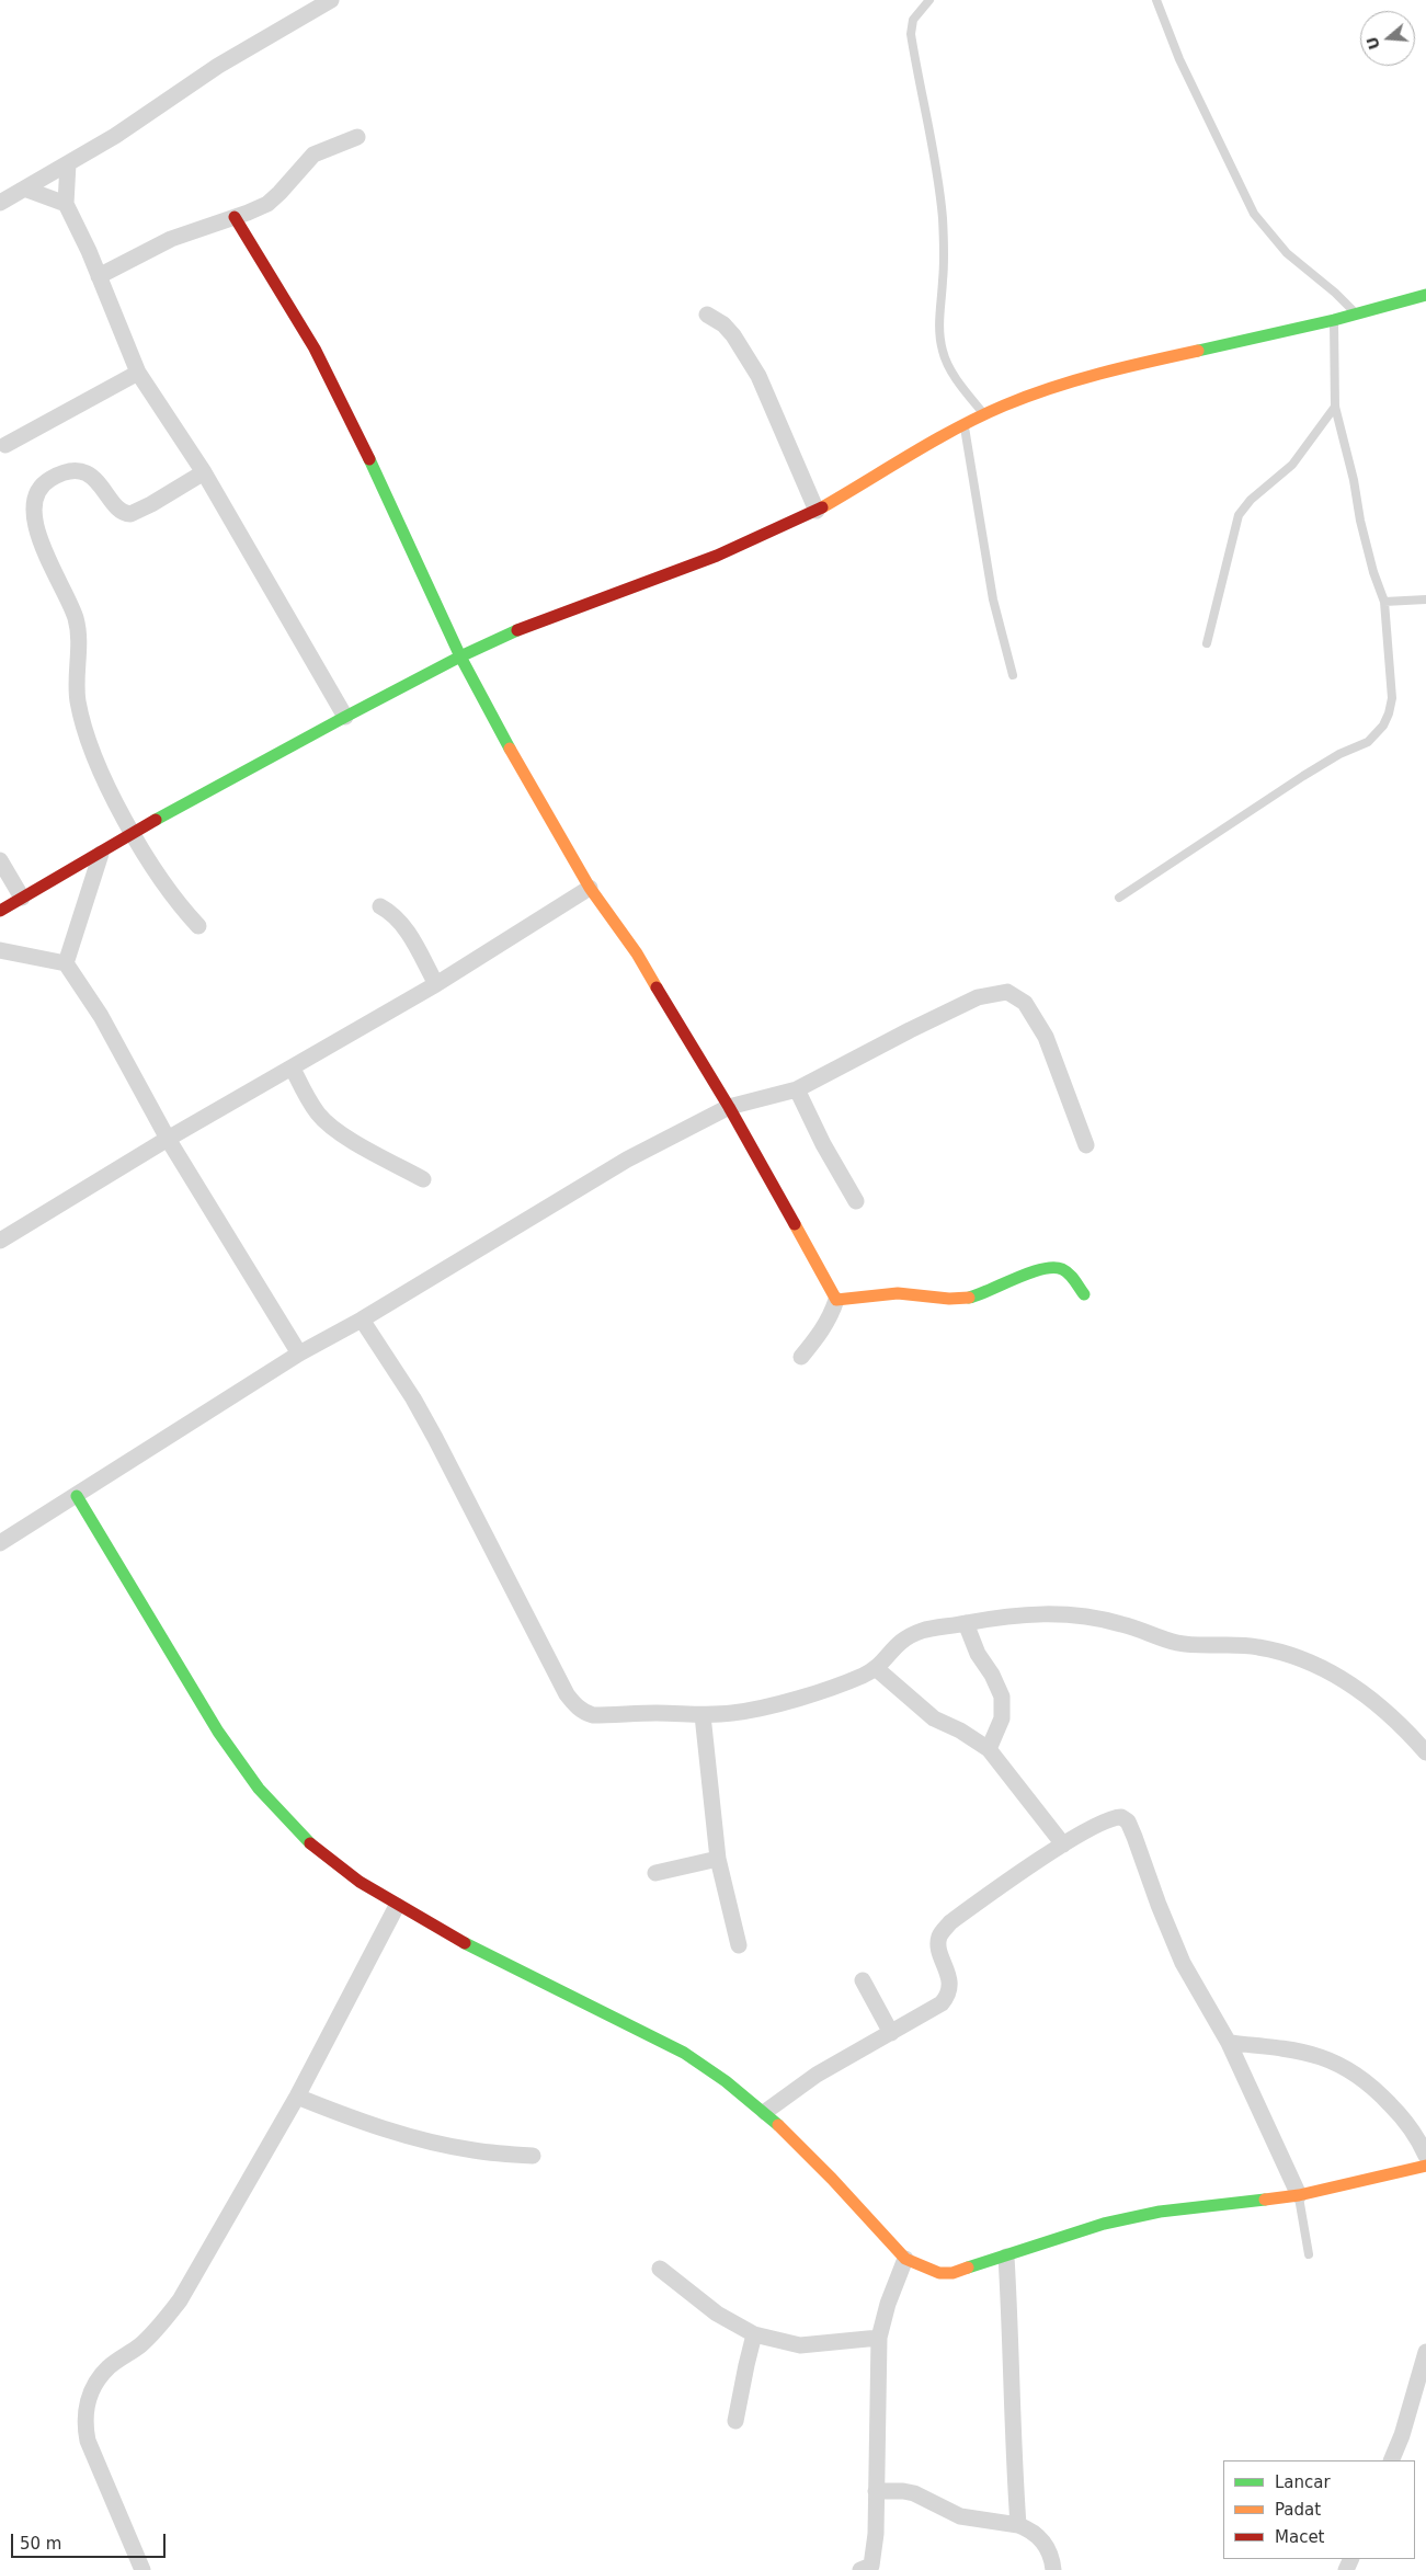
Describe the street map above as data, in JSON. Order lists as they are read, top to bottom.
{
  "legend": ["Lancar", "Padat", "Macet"],
  "scale_bar": "50 m",
  "north": "left"
}
